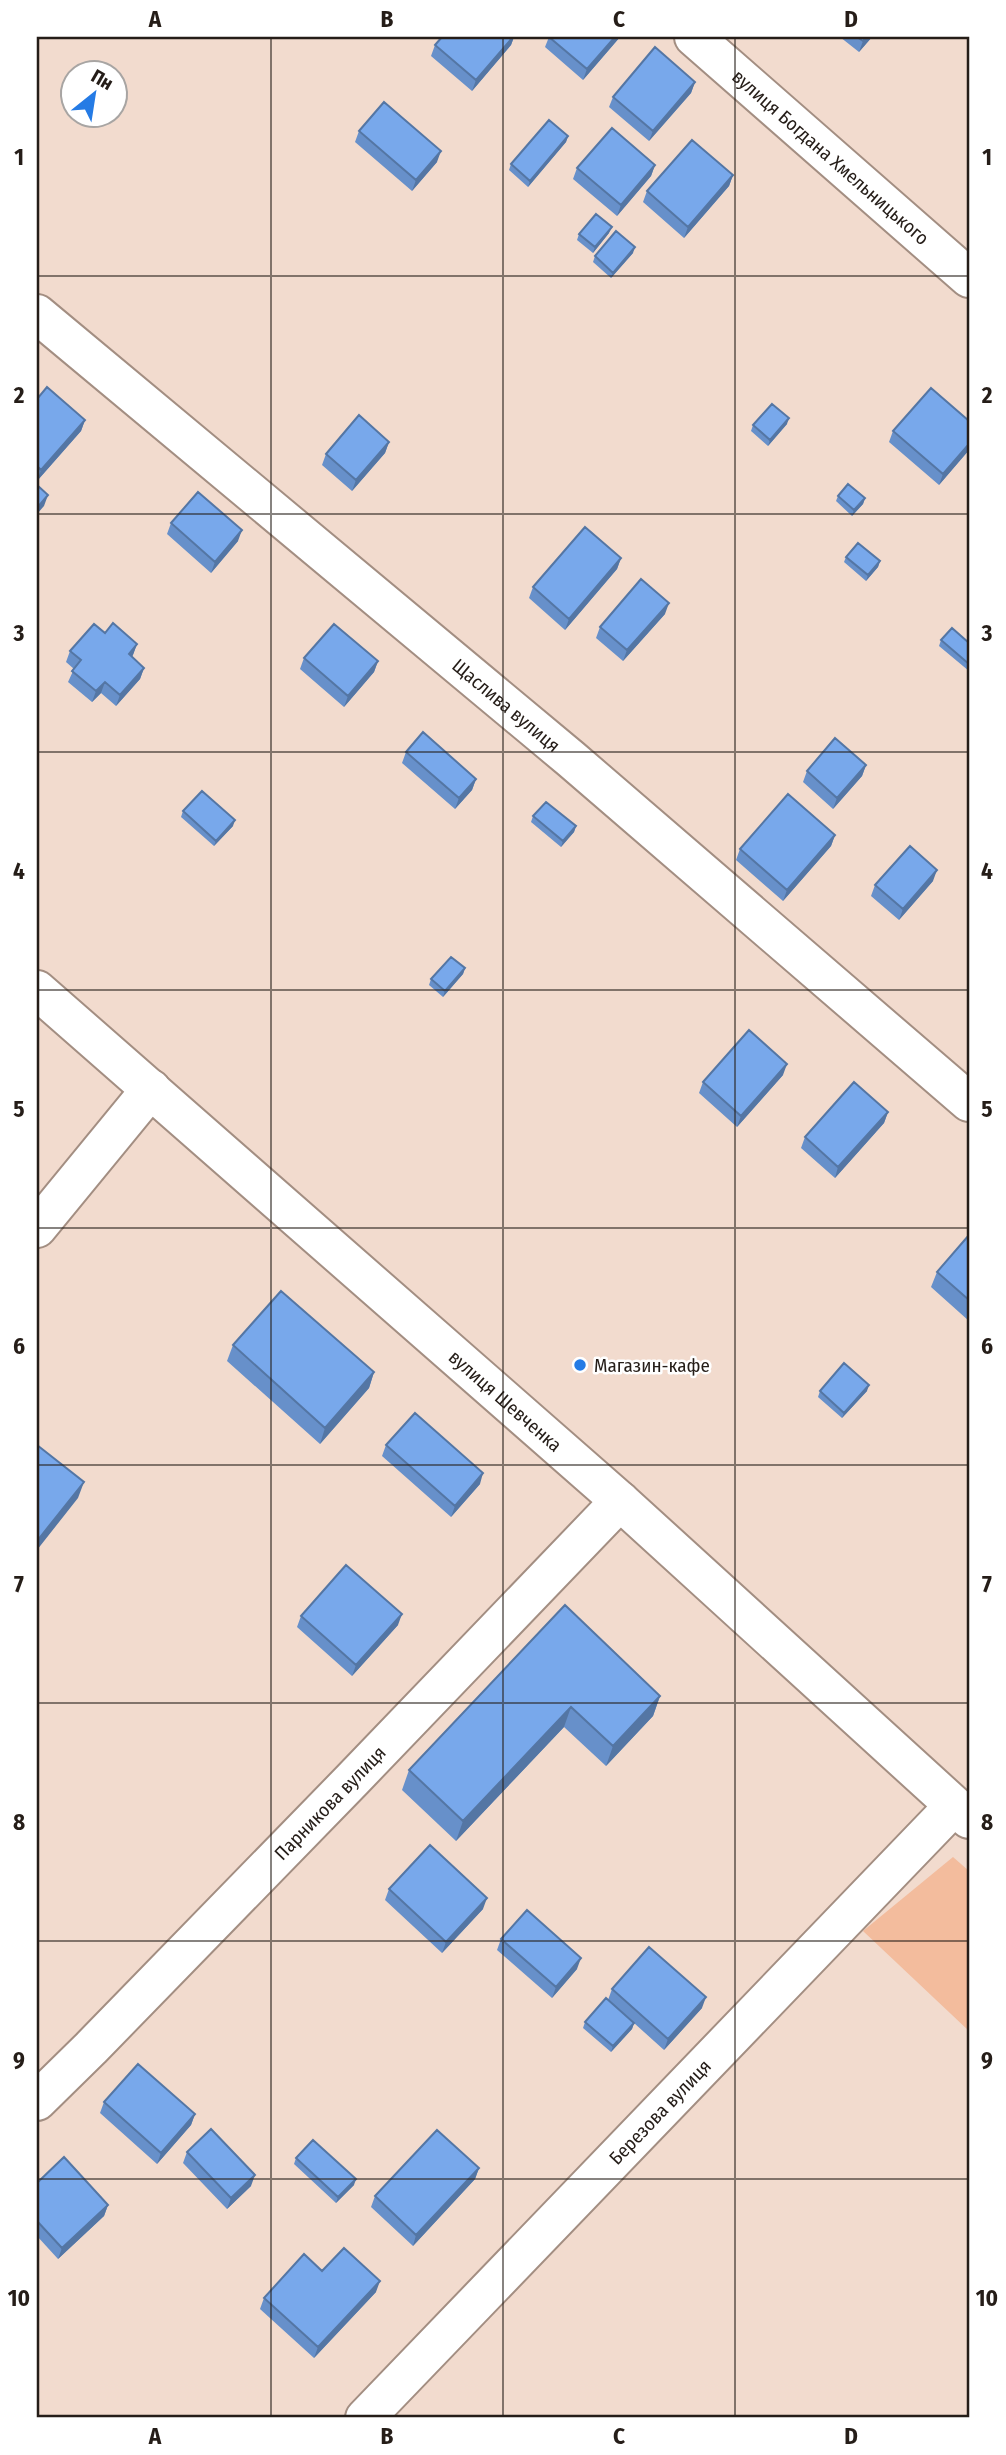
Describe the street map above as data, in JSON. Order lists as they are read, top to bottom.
{
  "streets": {
    "street": [
      "вулиця Богдана Хмельницького",
      "Щаслива вулиця",
      "вулиця Шевченка",
      "Парникова вулиця",
      "Березова вулиця"
    ]
  },
  "crossings": [
    ["вулиця Шевченка", "Парникова вулиця"],
    ["вулиця Шевченка", "Березова вулиця"]
  ],
  "places": ["Магазин-кафе"],
  "north": "top right",
  "grid": {
    "columns": [
      "A",
      "B",
      "C",
      "D"
    ],
    "rows": [
      "1",
      "2",
      "3",
      "4",
      "5",
      "6",
      "7",
      "8",
      "9",
      "10"
    ]
  }
}
